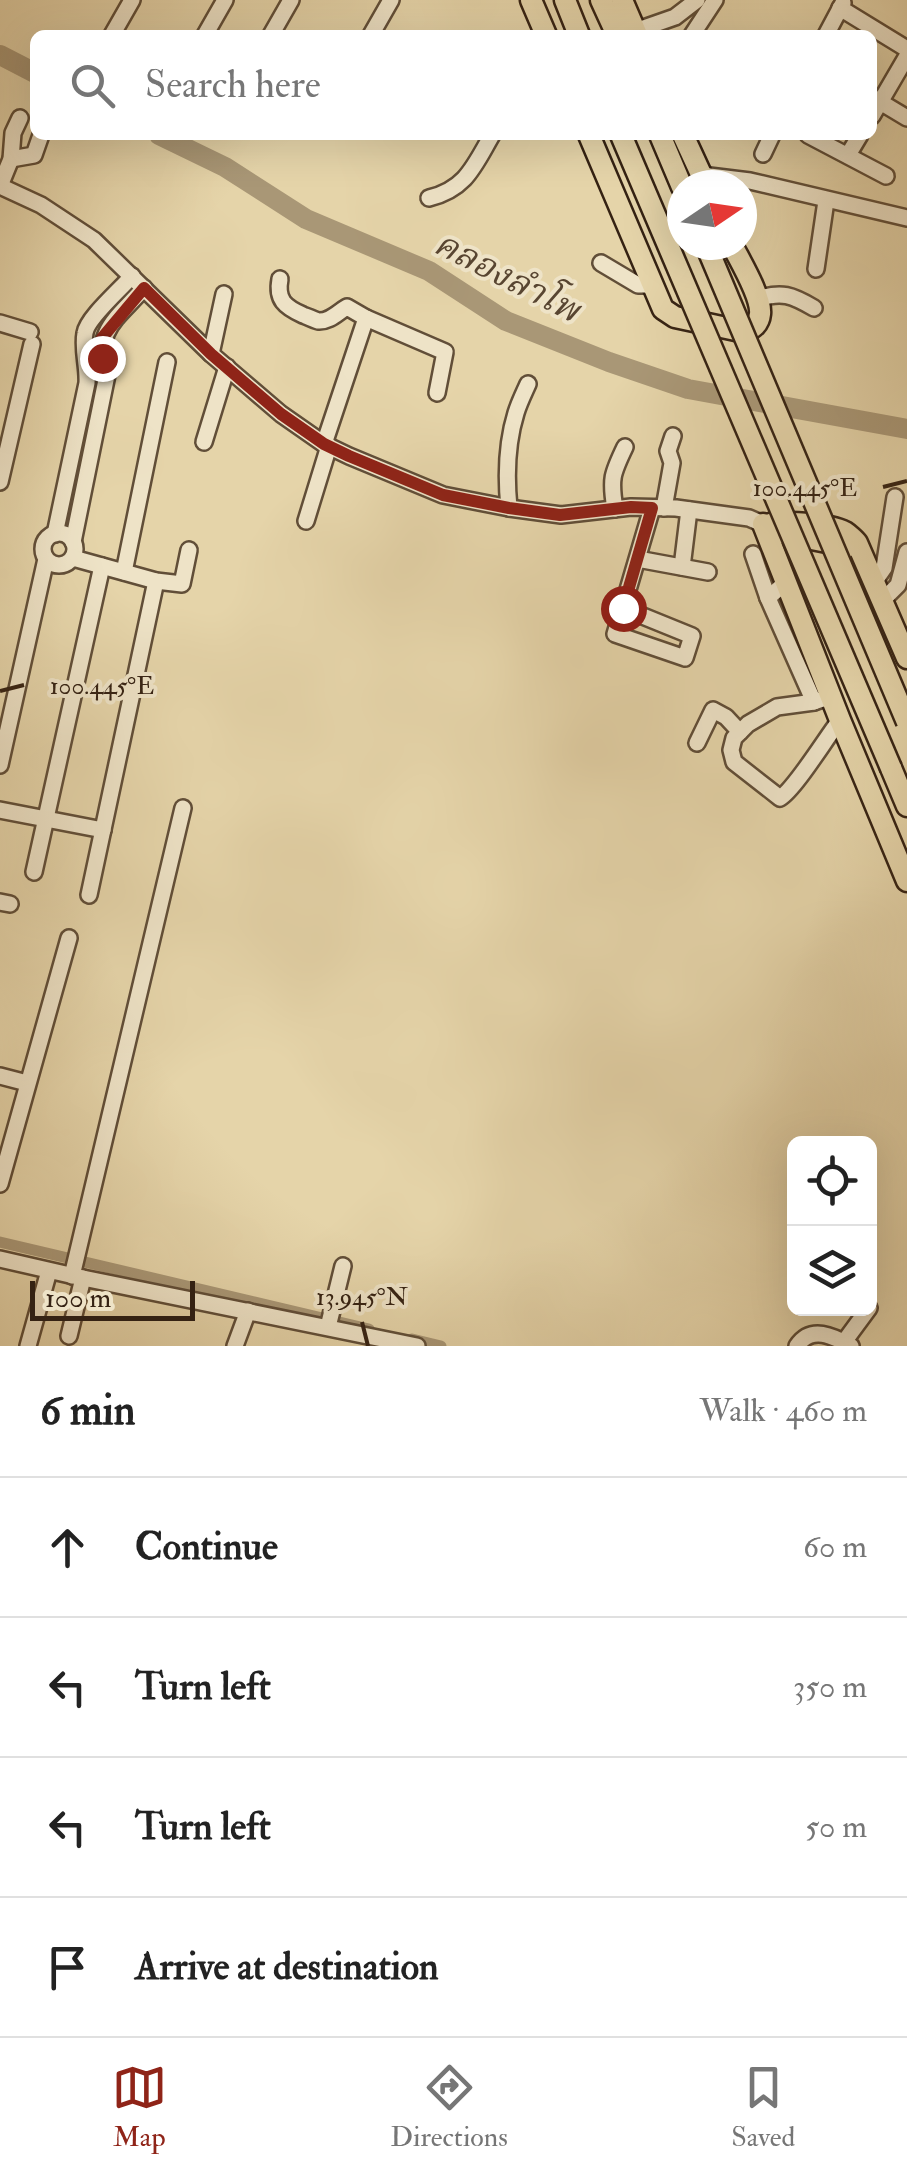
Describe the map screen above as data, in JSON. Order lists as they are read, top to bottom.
{
  "water": ["คลองลำโพ"],
  "scale_bar": "100 m",
  "north": "right",
  "page": {
    "search": "Search here",
    "scale": "100 m",
    "heading": ["6 min", "Walk · 460 m"],
    "list": [
      ["Continue", "60 m"],
      ["Turn left", "350 m"],
      ["Turn left", "50 m"],
      "Arrive at destination"
    ],
    "nav": ["Map", "Directions", "Saved"]
  },
  "coordinates": ["100.445°E", "13.945°N"]
}
